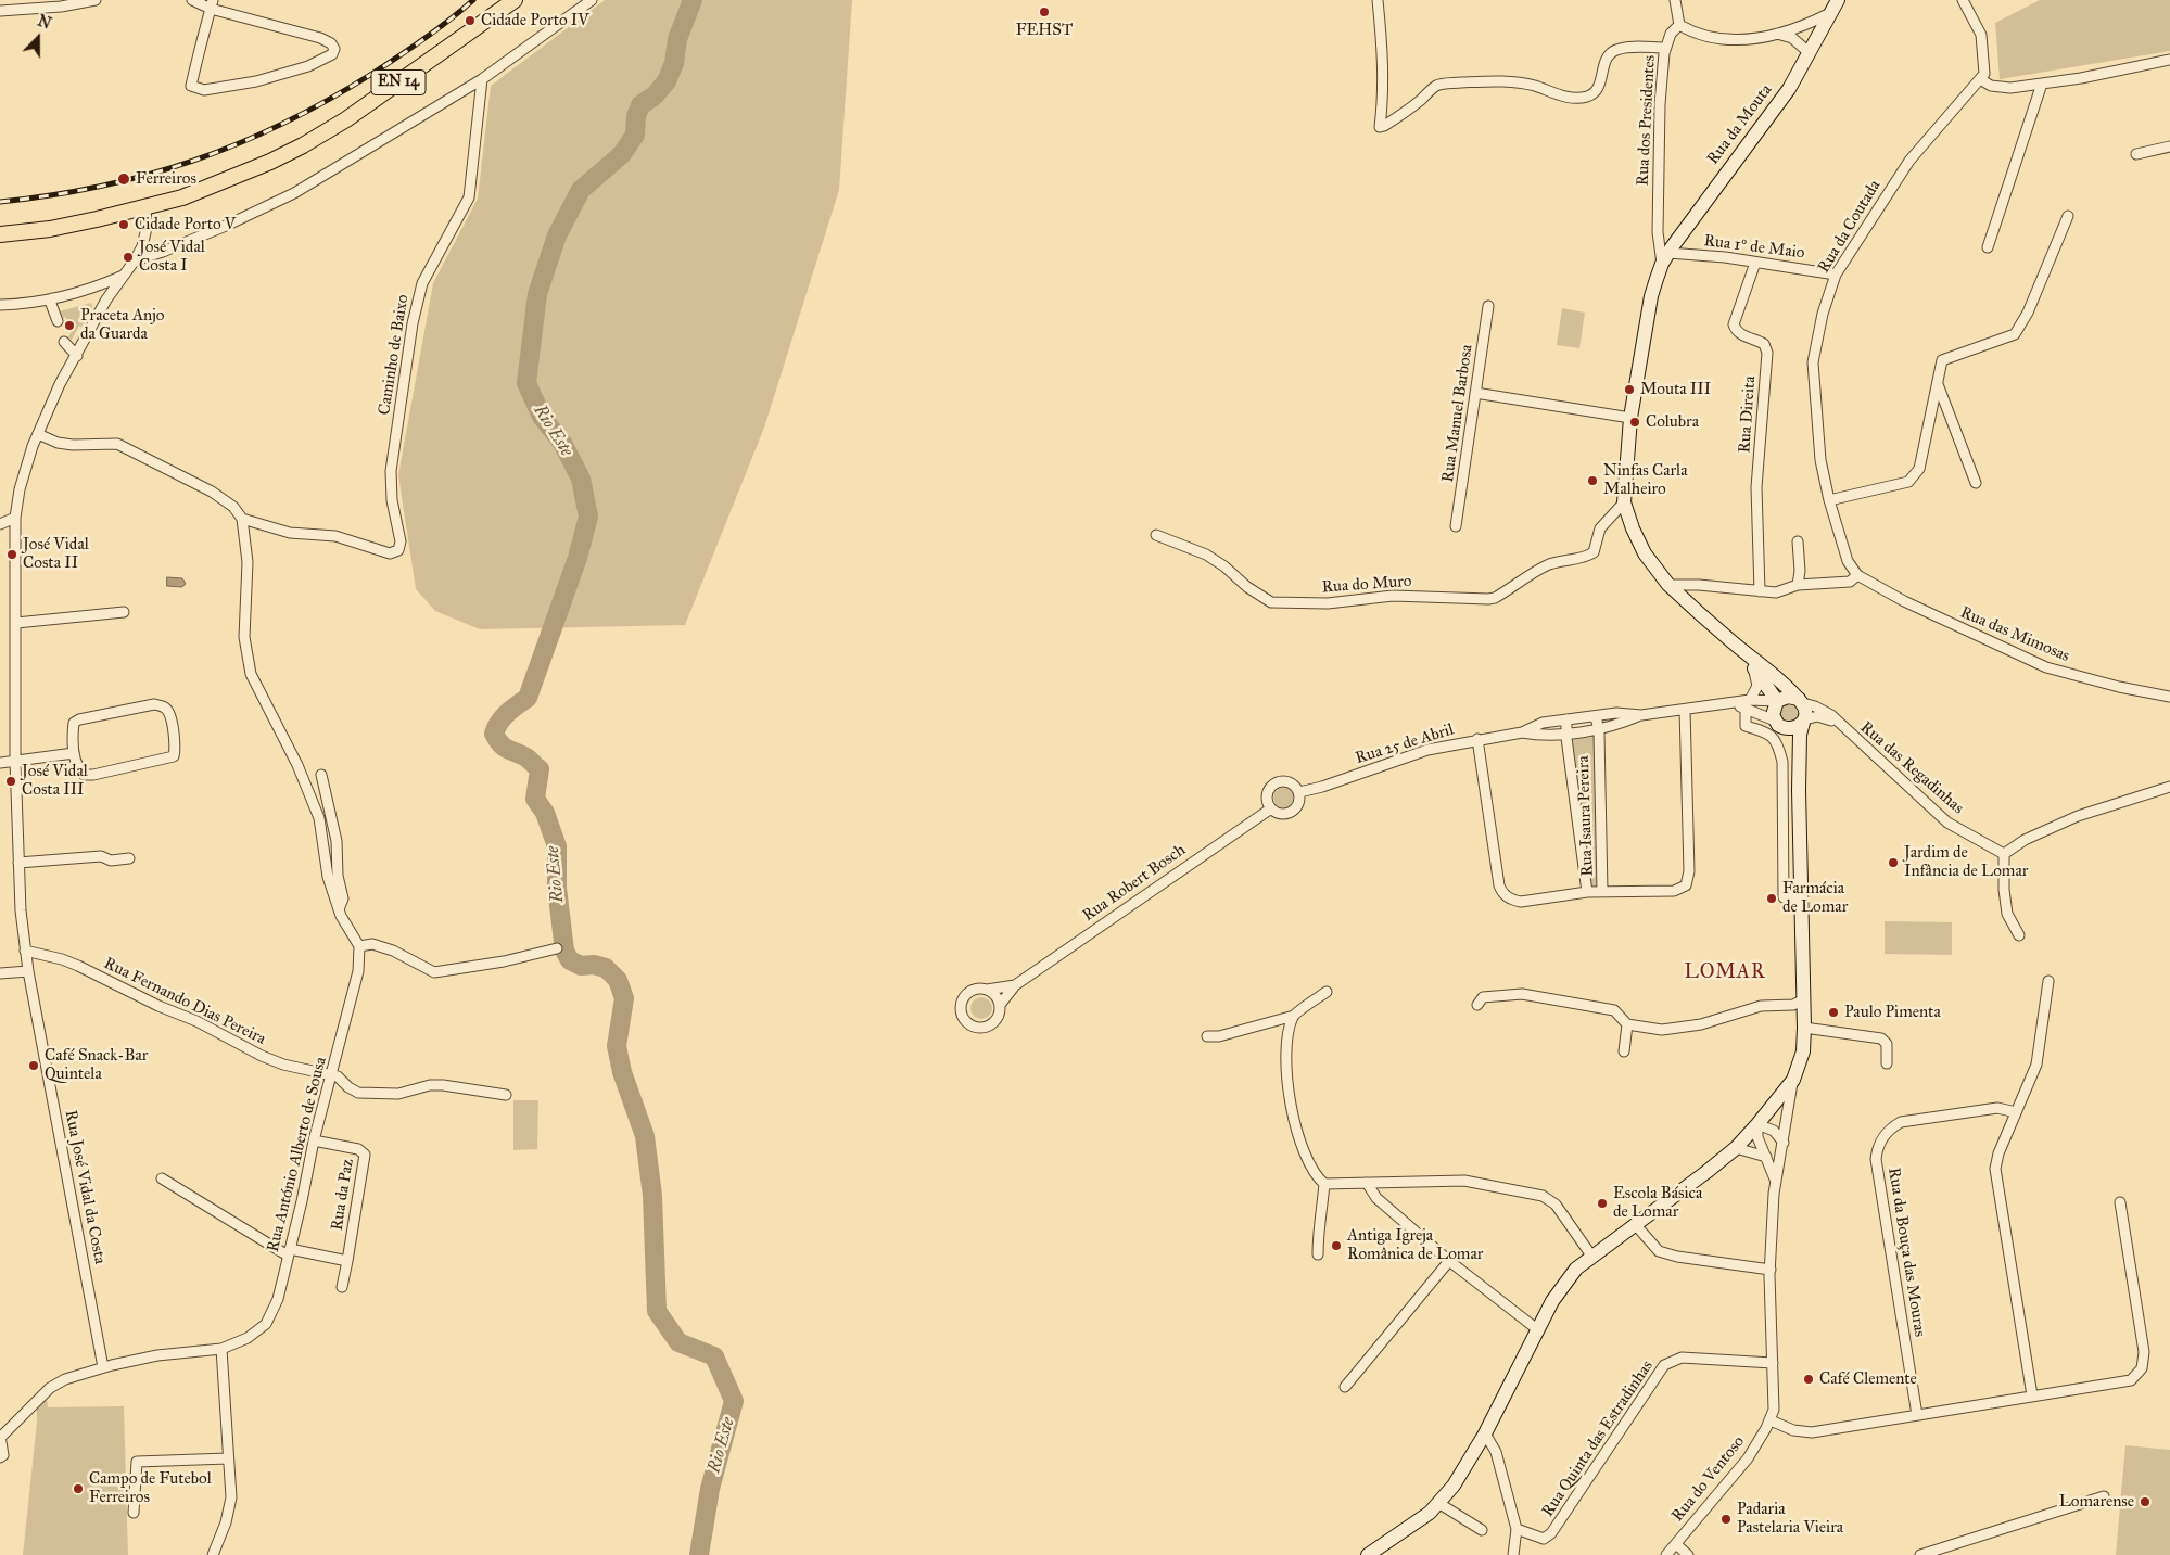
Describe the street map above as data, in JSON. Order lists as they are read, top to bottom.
{
  "streets": {
    "main road": ["EN 14", "Rua da Mouta"],
    "street": [
      "Rua dos Presidentes",
      "Rua da Coutada",
      "Rua 1º de Maio",
      "Caminho de Baixo",
      "Rua Manuel Barbosa",
      "Rua Direita",
      "Rua do Muro",
      "Rua das Mimosas",
      "Rua 25 de Abril",
      "Rua das Regadinhas",
      "Rua Isaura Pereira",
      "Rua Robert Bosch",
      "Rua Fernando Dias Pereira",
      "Rua António Alberto de Sousa",
      "Rua José Vidal da Costa",
      "Rua da Paz",
      "Rua da Bouça das Mouras",
      "Rua Quinta das Estradinhas",
      "Rua do Ventoso"
    ]
  },
  "crossings": [
    ["Rua dos Presidentes", "Rua da Mouta"],
    ["Rua dos Presidentes", "Rua 1º de Maio"],
    ["Rua da Mouta", "Rua 1º de Maio"],
    ["Rua da Mouta", "Rua do Muro"],
    ["Rua da Coutada", "Rua 1º de Maio"],
    ["Rua da Coutada", "Rua das Mimosas"],
    ["Rua 1º de Maio", "Rua Direita"],
    ["Rua 25 de Abril", "Rua das Regadinhas"],
    ["Rua 25 de Abril", "Rua Isaura Pereira"],
    ["Rua 25 de Abril", "Rua Robert Bosch"],
    ["Rua Fernando Dias Pereira", "Rua António Alberto de Sousa"],
    ["Rua Fernando Dias Pereira", "Rua José Vidal da Costa"],
    ["Rua António Alberto de Sousa", "Rua José Vidal da Costa"],
    ["Rua António Alberto de Sousa", "Rua da Paz"]
  ],
  "districts": ["LOMAR"],
  "water": ["Rio Este"],
  "places": [
    "FEHST",
    "Cidade Porto IV",
    "Ferreiros",
    "Cidade Porto V",
    "José Vidal Costa I",
    "Praceta Anjo da Guarda",
    "Mouta III",
    "Colubra",
    "Ninfas Carla Malheiro",
    "José Vidal Costa II",
    "José Vidal Costa III",
    "Jardim de Infância de Lomar",
    "Farmácia de Lomar",
    "Paulo Pimenta",
    "Café Snack-Bar Quintela",
    "Escola Básica de Lomar",
    "Antiga Igreja Românica de Lomar",
    "Café Clemente",
    "Campo de Futebol Ferreiros",
    "Lomarense",
    "Padaria Pastelaria Vieira"
  ],
  "north": "top"
}
